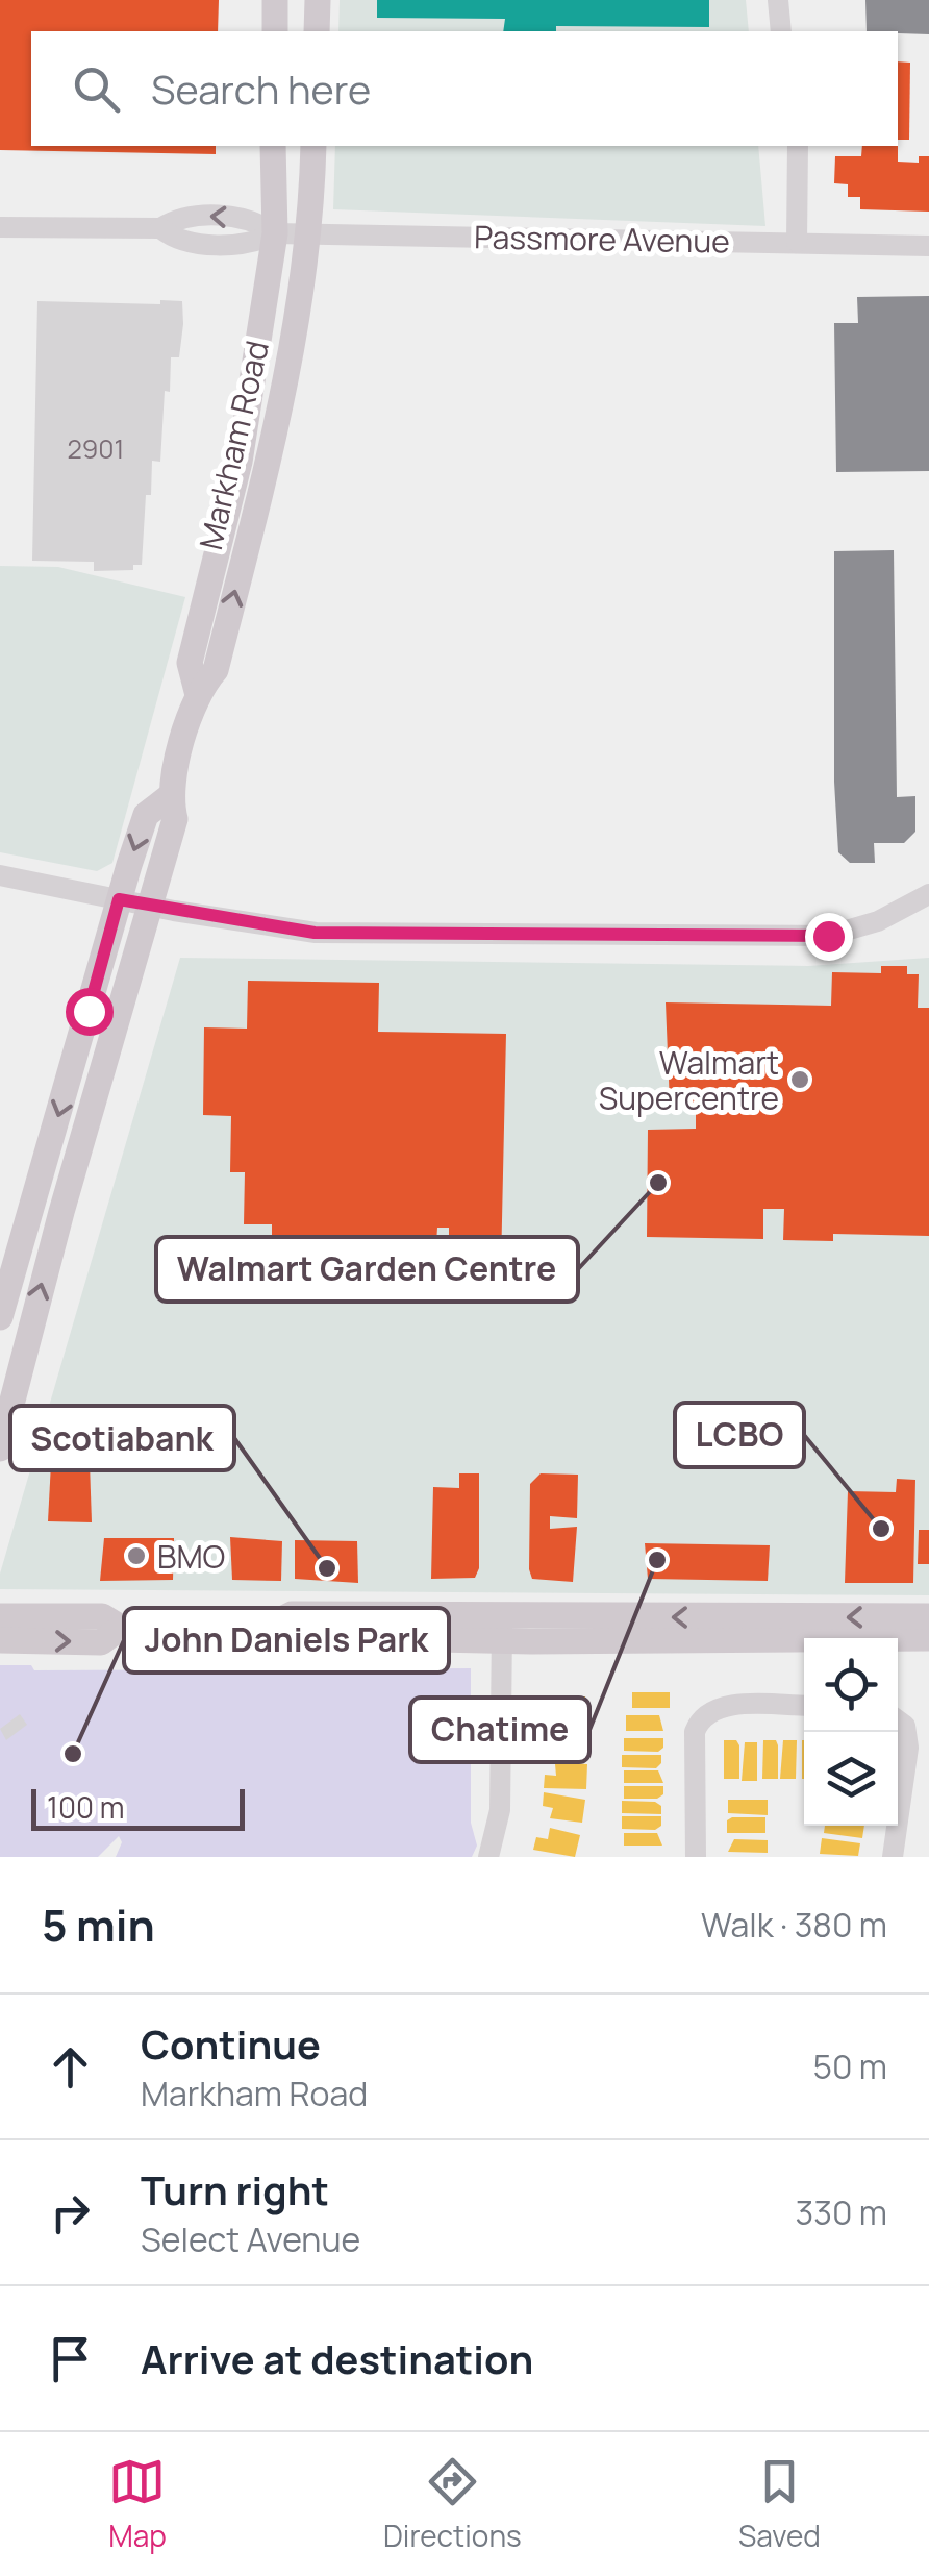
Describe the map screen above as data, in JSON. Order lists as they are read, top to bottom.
{
  "streets": {
    "main road": ["Markham Road"],
    "street": ["Passmore Avenue"]
  },
  "crossings": [
    ["Passmore Avenue", "Markham Road"]
  ],
  "places": [
    "Walmart Supercentre",
    "Walmart Garden Centre",
    "LCBO",
    "BMO",
    "Chatime",
    "Scotiabank",
    "John Daniels Park"
  ],
  "house_numbers": ["2901"],
  "scale_bar": "100 m",
  "page": {
    "search": "Search here",
    "scale": "100 m",
    "heading": ["5 min", "Walk · 380 m"],
    "list": [
      ["Continue", "Markham Road", "50 m"],
      ["Turn right", "Select Avenue", "330 m"],
      "Arrive at destination"
    ],
    "nav": ["Map", "Directions", "Saved"]
  }
}
